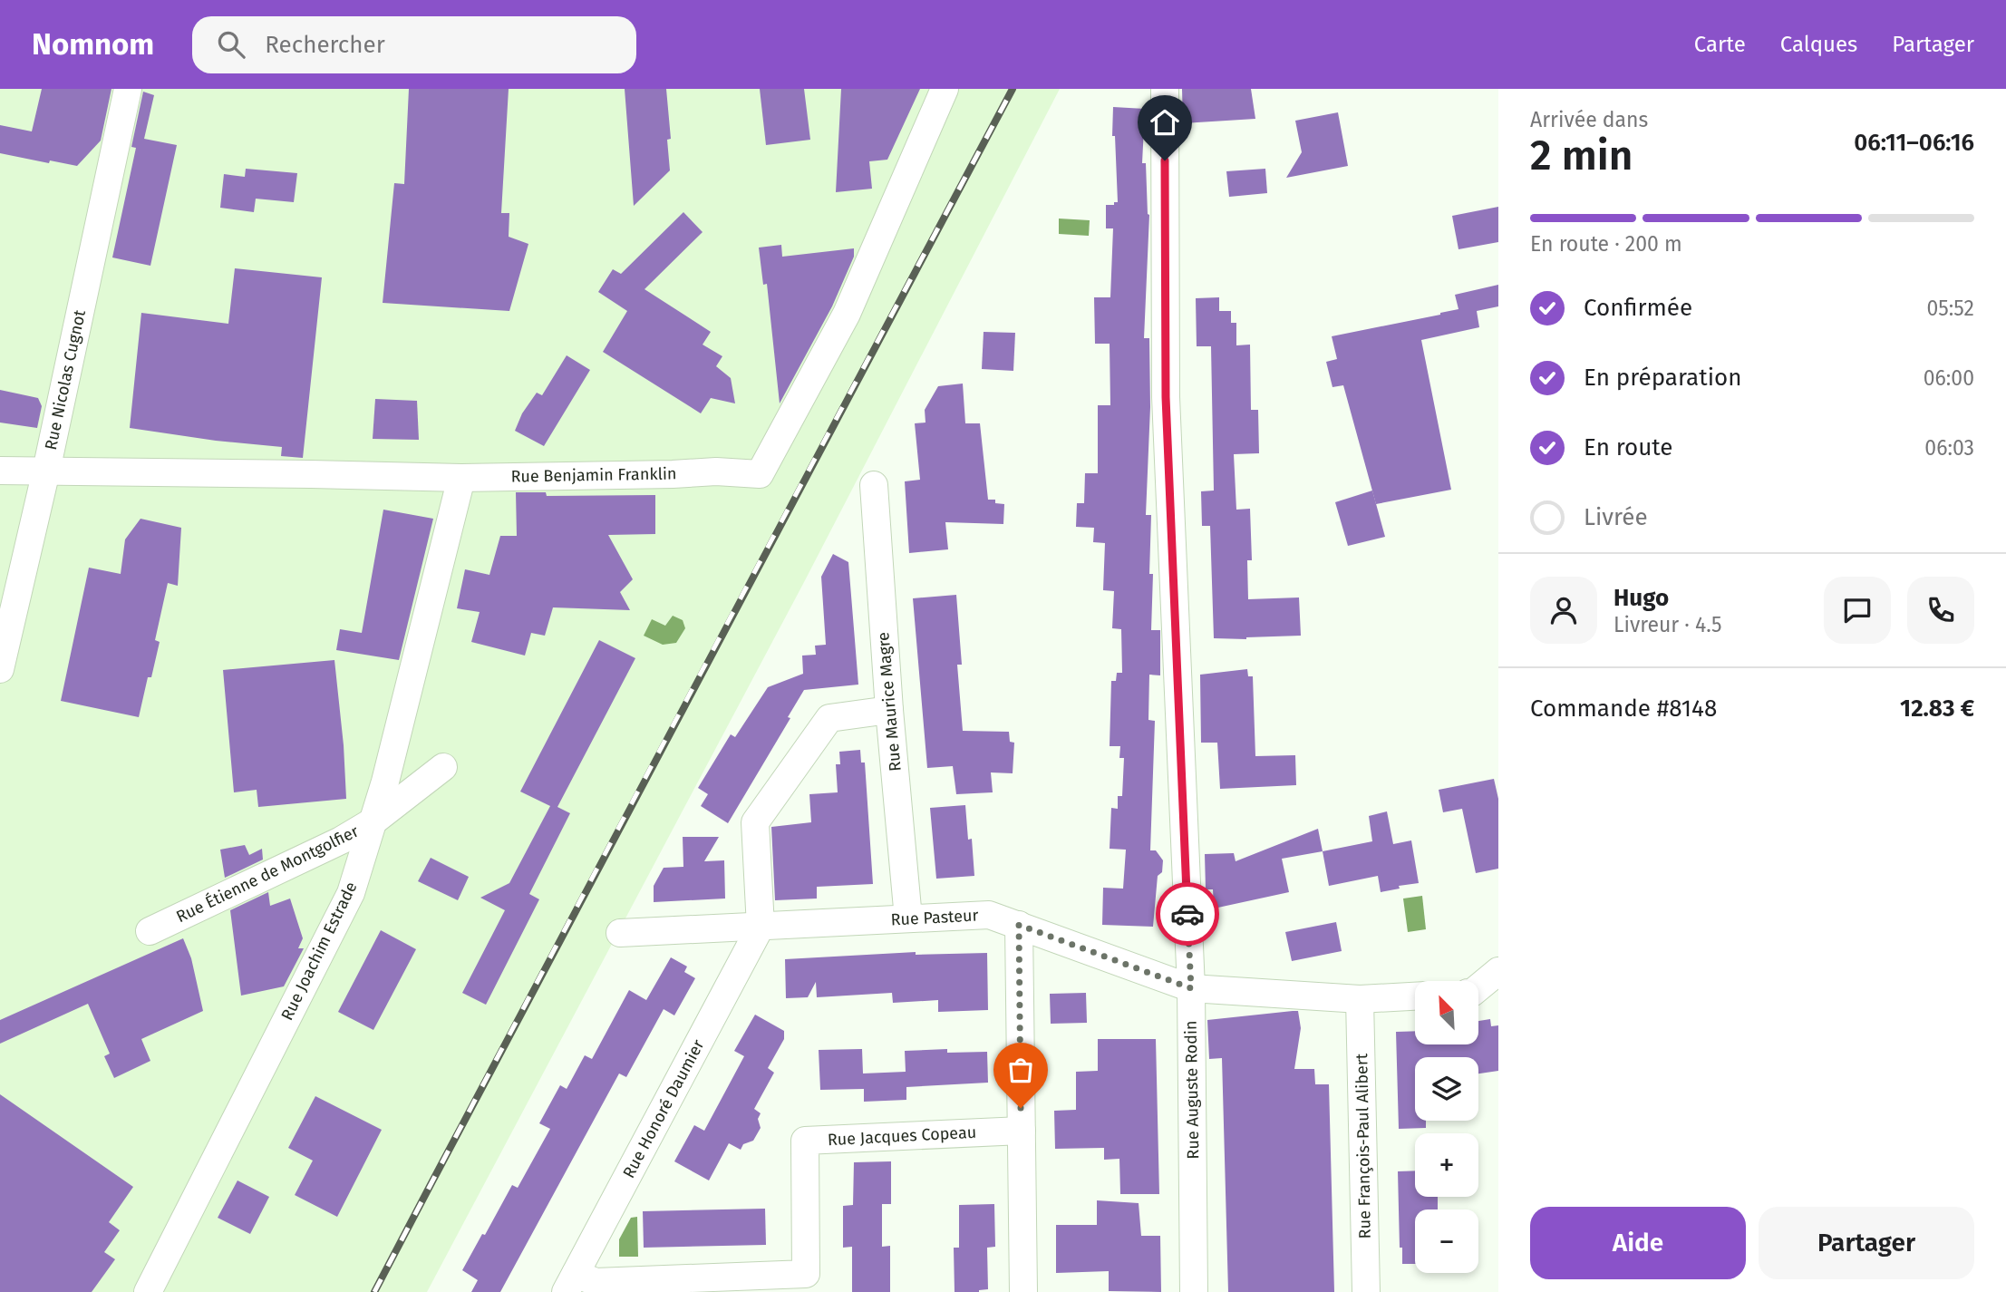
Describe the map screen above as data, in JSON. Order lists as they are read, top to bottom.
{
  "streets": {
    "street": [
      "Rue Nicolas Cugnot",
      "Rue Benjamin Franklin",
      "Rue Maurice Magre",
      "Rue Étienne de Montgolfier",
      "Rue Pasteur",
      "Rue Joachim Estrade",
      "Rue Auguste Rodin",
      "Rue Honoré Daumier",
      "Rue Jacques Copeau",
      "Rue François-Paul Alibert"
    ]
  },
  "crossings": [
    ["Rue Nicolas Cugnot", "Rue Benjamin Franklin"],
    ["Rue Benjamin Franklin", "Rue Joachim Estrade"],
    ["Rue Maurice Magre", "Rue Pasteur"],
    ["Rue Étienne de Montgolfier", "Rue Joachim Estrade"],
    ["Rue Pasteur", "Rue Auguste Rodin"],
    ["Rue Pasteur", "Rue Honoré Daumier"],
    ["Rue Pasteur", "Rue François-Paul Alibert"],
    ["Rue Honoré Daumier", "Rue Jacques Copeau"]
  ],
  "north": "top left",
  "page": {
    "header": "Nomnom",
    "search": "Rechercher",
    "nav": ["Carte", "Calques", "Partager"],
    "heading": ["2 min", "Arrivée dans", "06:11–06:16"],
    "panel": [
      "Hugo",
      "Livreur · 4.5",
      "Commande #8148",
      "12.83 €"
    ],
    "bar": "En route · 200 m",
    "list": [
      ["Confirmée", "05:52"],
      ["En préparation", "06:00"],
      ["En route", "06:03"],
      "Livrée"
    ],
    "map_buttons": ["+", "−"],
    "buttons": ["Aide", "Partager"]
  }
}
